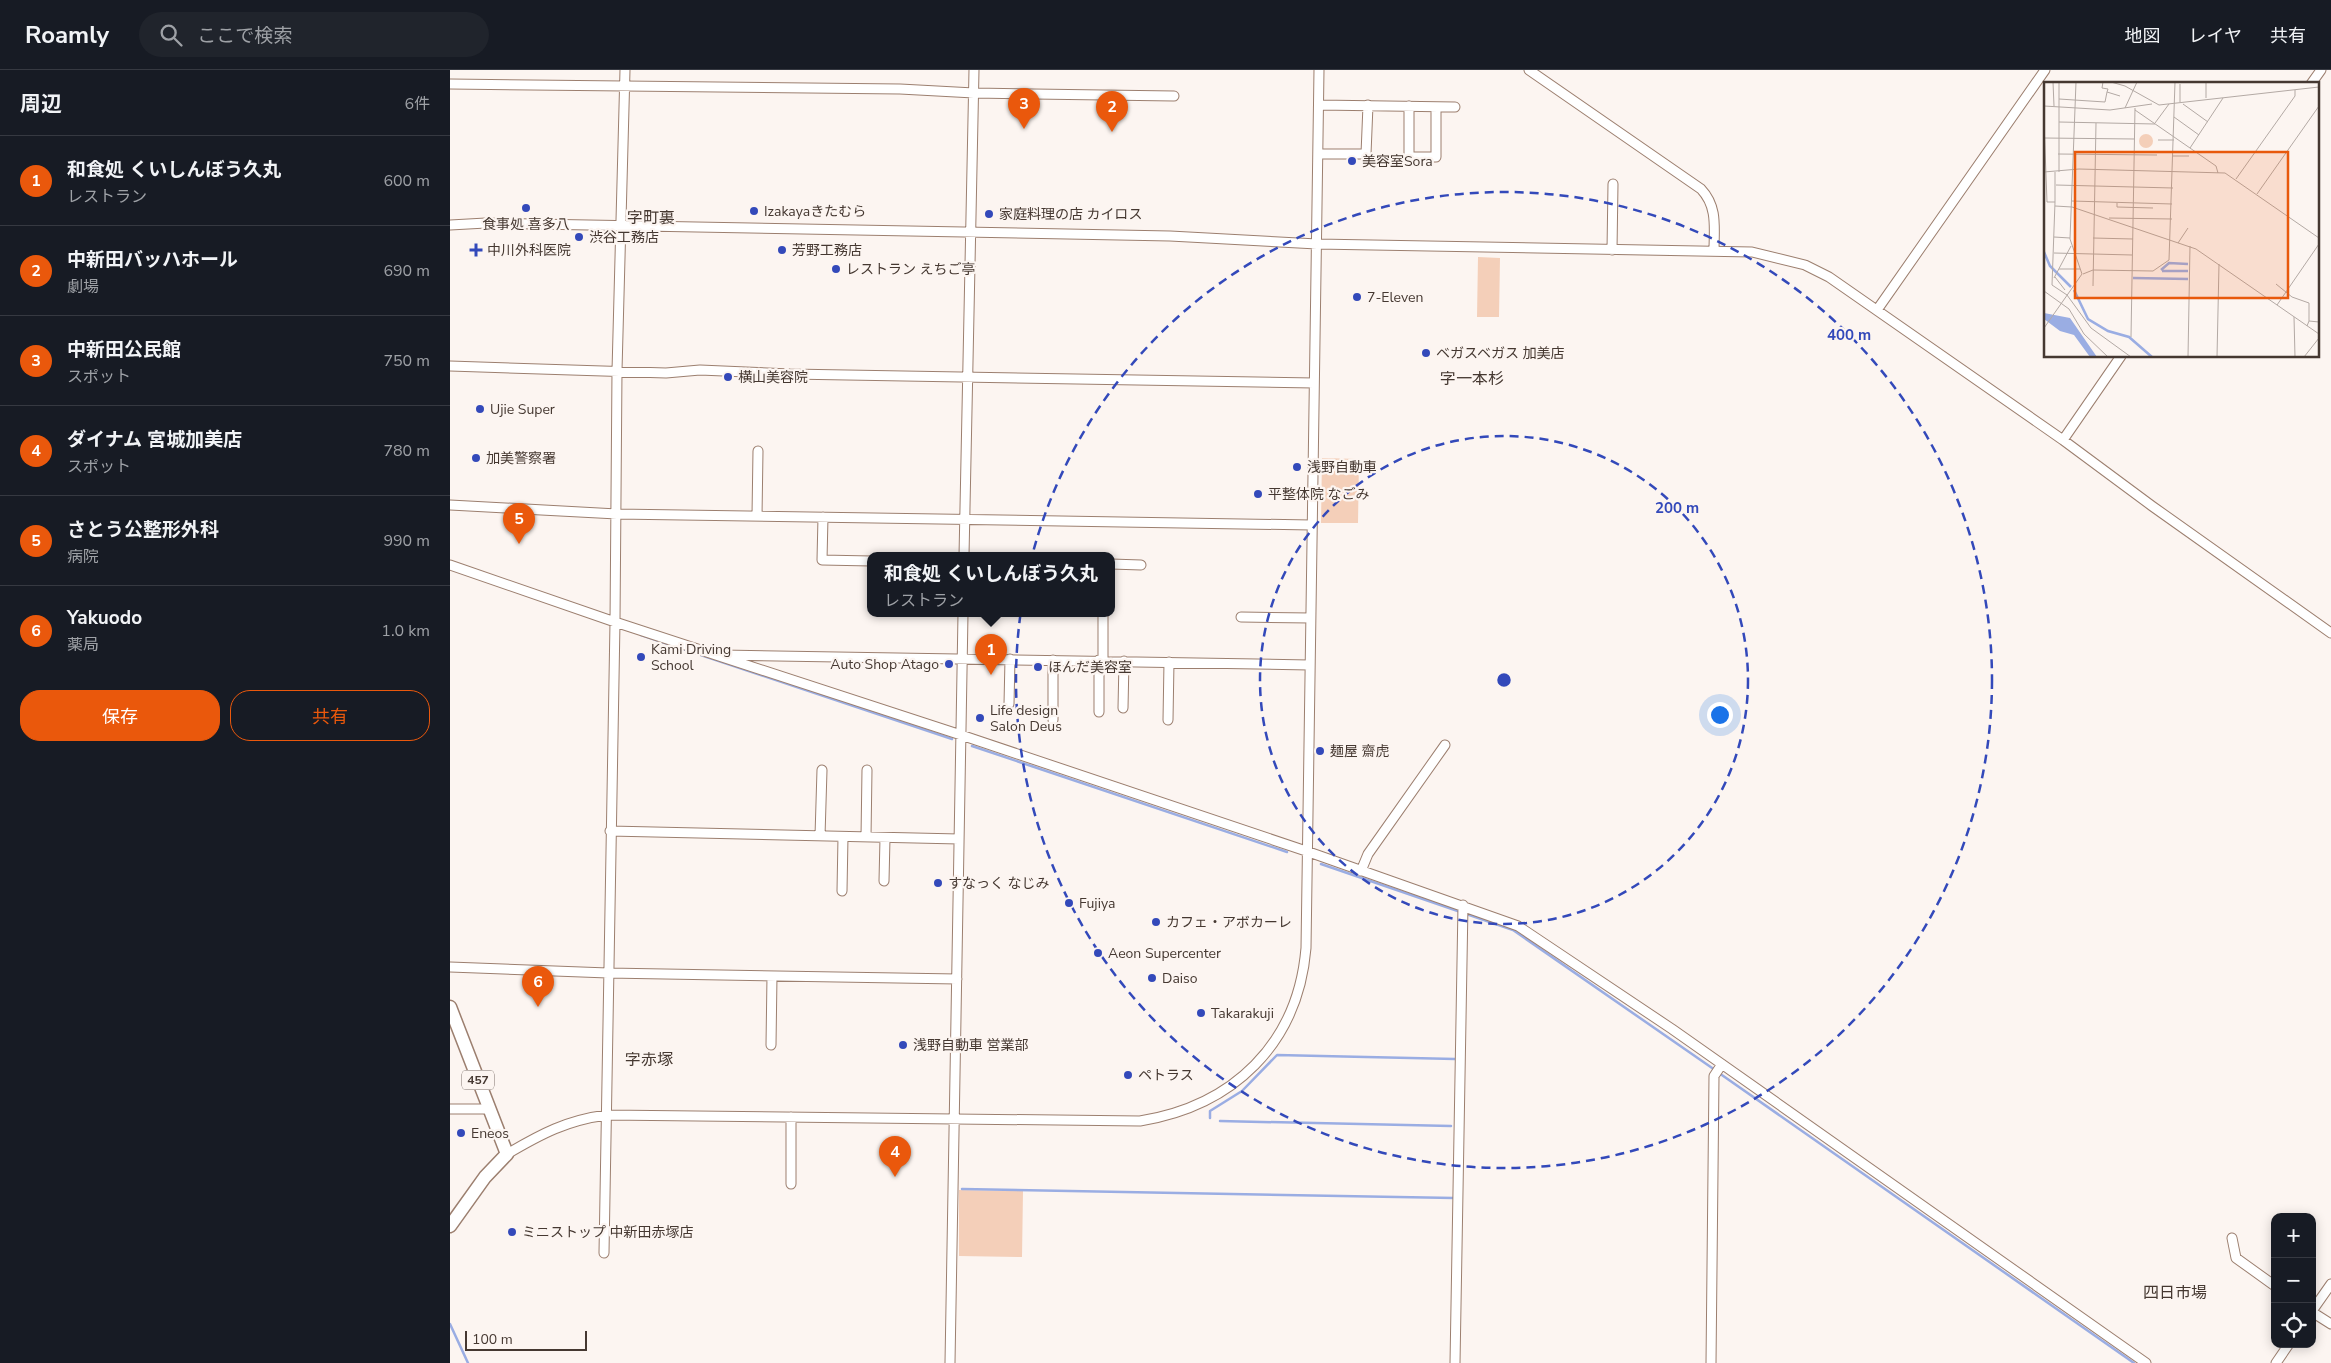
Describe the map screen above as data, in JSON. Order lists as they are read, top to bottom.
{
  "streets": {
    "highway": ["457"]
  },
  "districts": [
    "字町裏",
    "字一本杉",
    "字赤塚",
    "四日市場"
  ],
  "places": {
    "other": [
      "美容室Sora",
      "食事処 喜多八",
      "Izakayaきたむら",
      "家庭料理の店 カイロス",
      "渋谷工務店",
      "芳野工務店",
      "レストラン えちご亭",
      "7-Eleven",
      "ベガスベガス 加美店",
      "横山美容院",
      "Ujie Super",
      "加美警察署",
      "浅野自動車",
      "平整体院 なごみ",
      "Kami Driving School",
      "Auto Shop Atago",
      "ほんだ美容室",
      "Life design Salon Deus",
      "麺屋 齋虎",
      "すなっく なじみ",
      "Fujiya",
      "カフェ・アボカーレ",
      "Aeon Supercenter",
      "Daiso",
      "Takarakuji",
      "浅野自動車 営業部",
      "ペトラス",
      "Eneos",
      "ミニストップ 中新田赤塚店"
    ],
    "health": ["中川外科医院"]
  },
  "scale_bar": "100 m",
  "page": {
    "header": "Roamly",
    "search": "ここで検索",
    "nav": ["地図", "レイヤ", "共有"],
    "heading": ["周辺", "6件"],
    "pins": [
      "3",
      "2",
      "5",
      "1",
      "6",
      "4"
    ],
    "list": [
      {
        "mark": "1",
        "name": "和食処 くいしんぼう久丸",
        "note": "レストラン",
        "value": "600 m"
      },
      {
        "mark": "2",
        "name": "中新田バッハホール",
        "note": "劇場",
        "value": "690 m"
      },
      {
        "mark": "3",
        "name": "中新田公民館",
        "note": "スポット",
        "value": "750 m"
      },
      {
        "mark": "4",
        "name": "ダイナム 宮城加美店",
        "note": "スポット",
        "value": "780 m"
      },
      {
        "mark": "5",
        "name": "さとう公整形外科",
        "note": "病院",
        "value": "990 m"
      },
      {
        "mark": "6",
        "name": "Yakuodo",
        "note": "薬局",
        "value": "1.0 km"
      }
    ],
    "popup": ["和食処 くいしんぼう久丸", "レストラン"],
    "buttons": ["保存", "共有"],
    "map_buttons": ["+", "−"],
    "scale": "100 m"
  },
  "rings": ["400 m", "200 m"]
}
